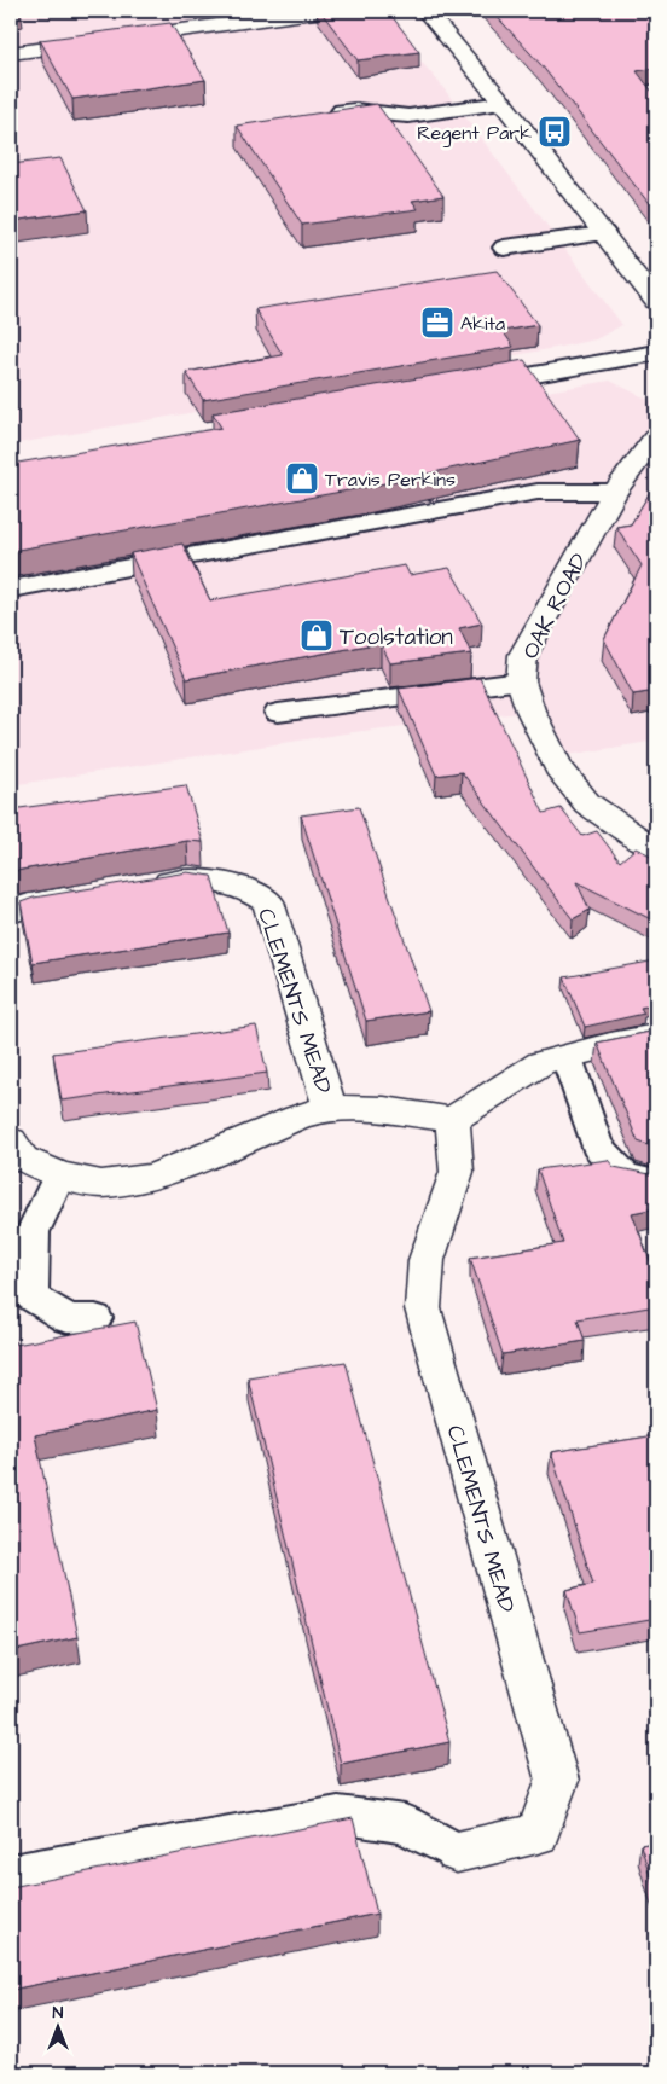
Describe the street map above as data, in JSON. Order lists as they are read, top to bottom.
{
  "streets": {
    "street": ["OAK ROAD", "CLEMENTS MEAD"]
  },
  "places": {
    "bus stop": ["Regent Park"],
    "office": ["Akita"],
    "shop": ["Travis Perkins", "Toolstation"]
  },
  "north": "top"
}
